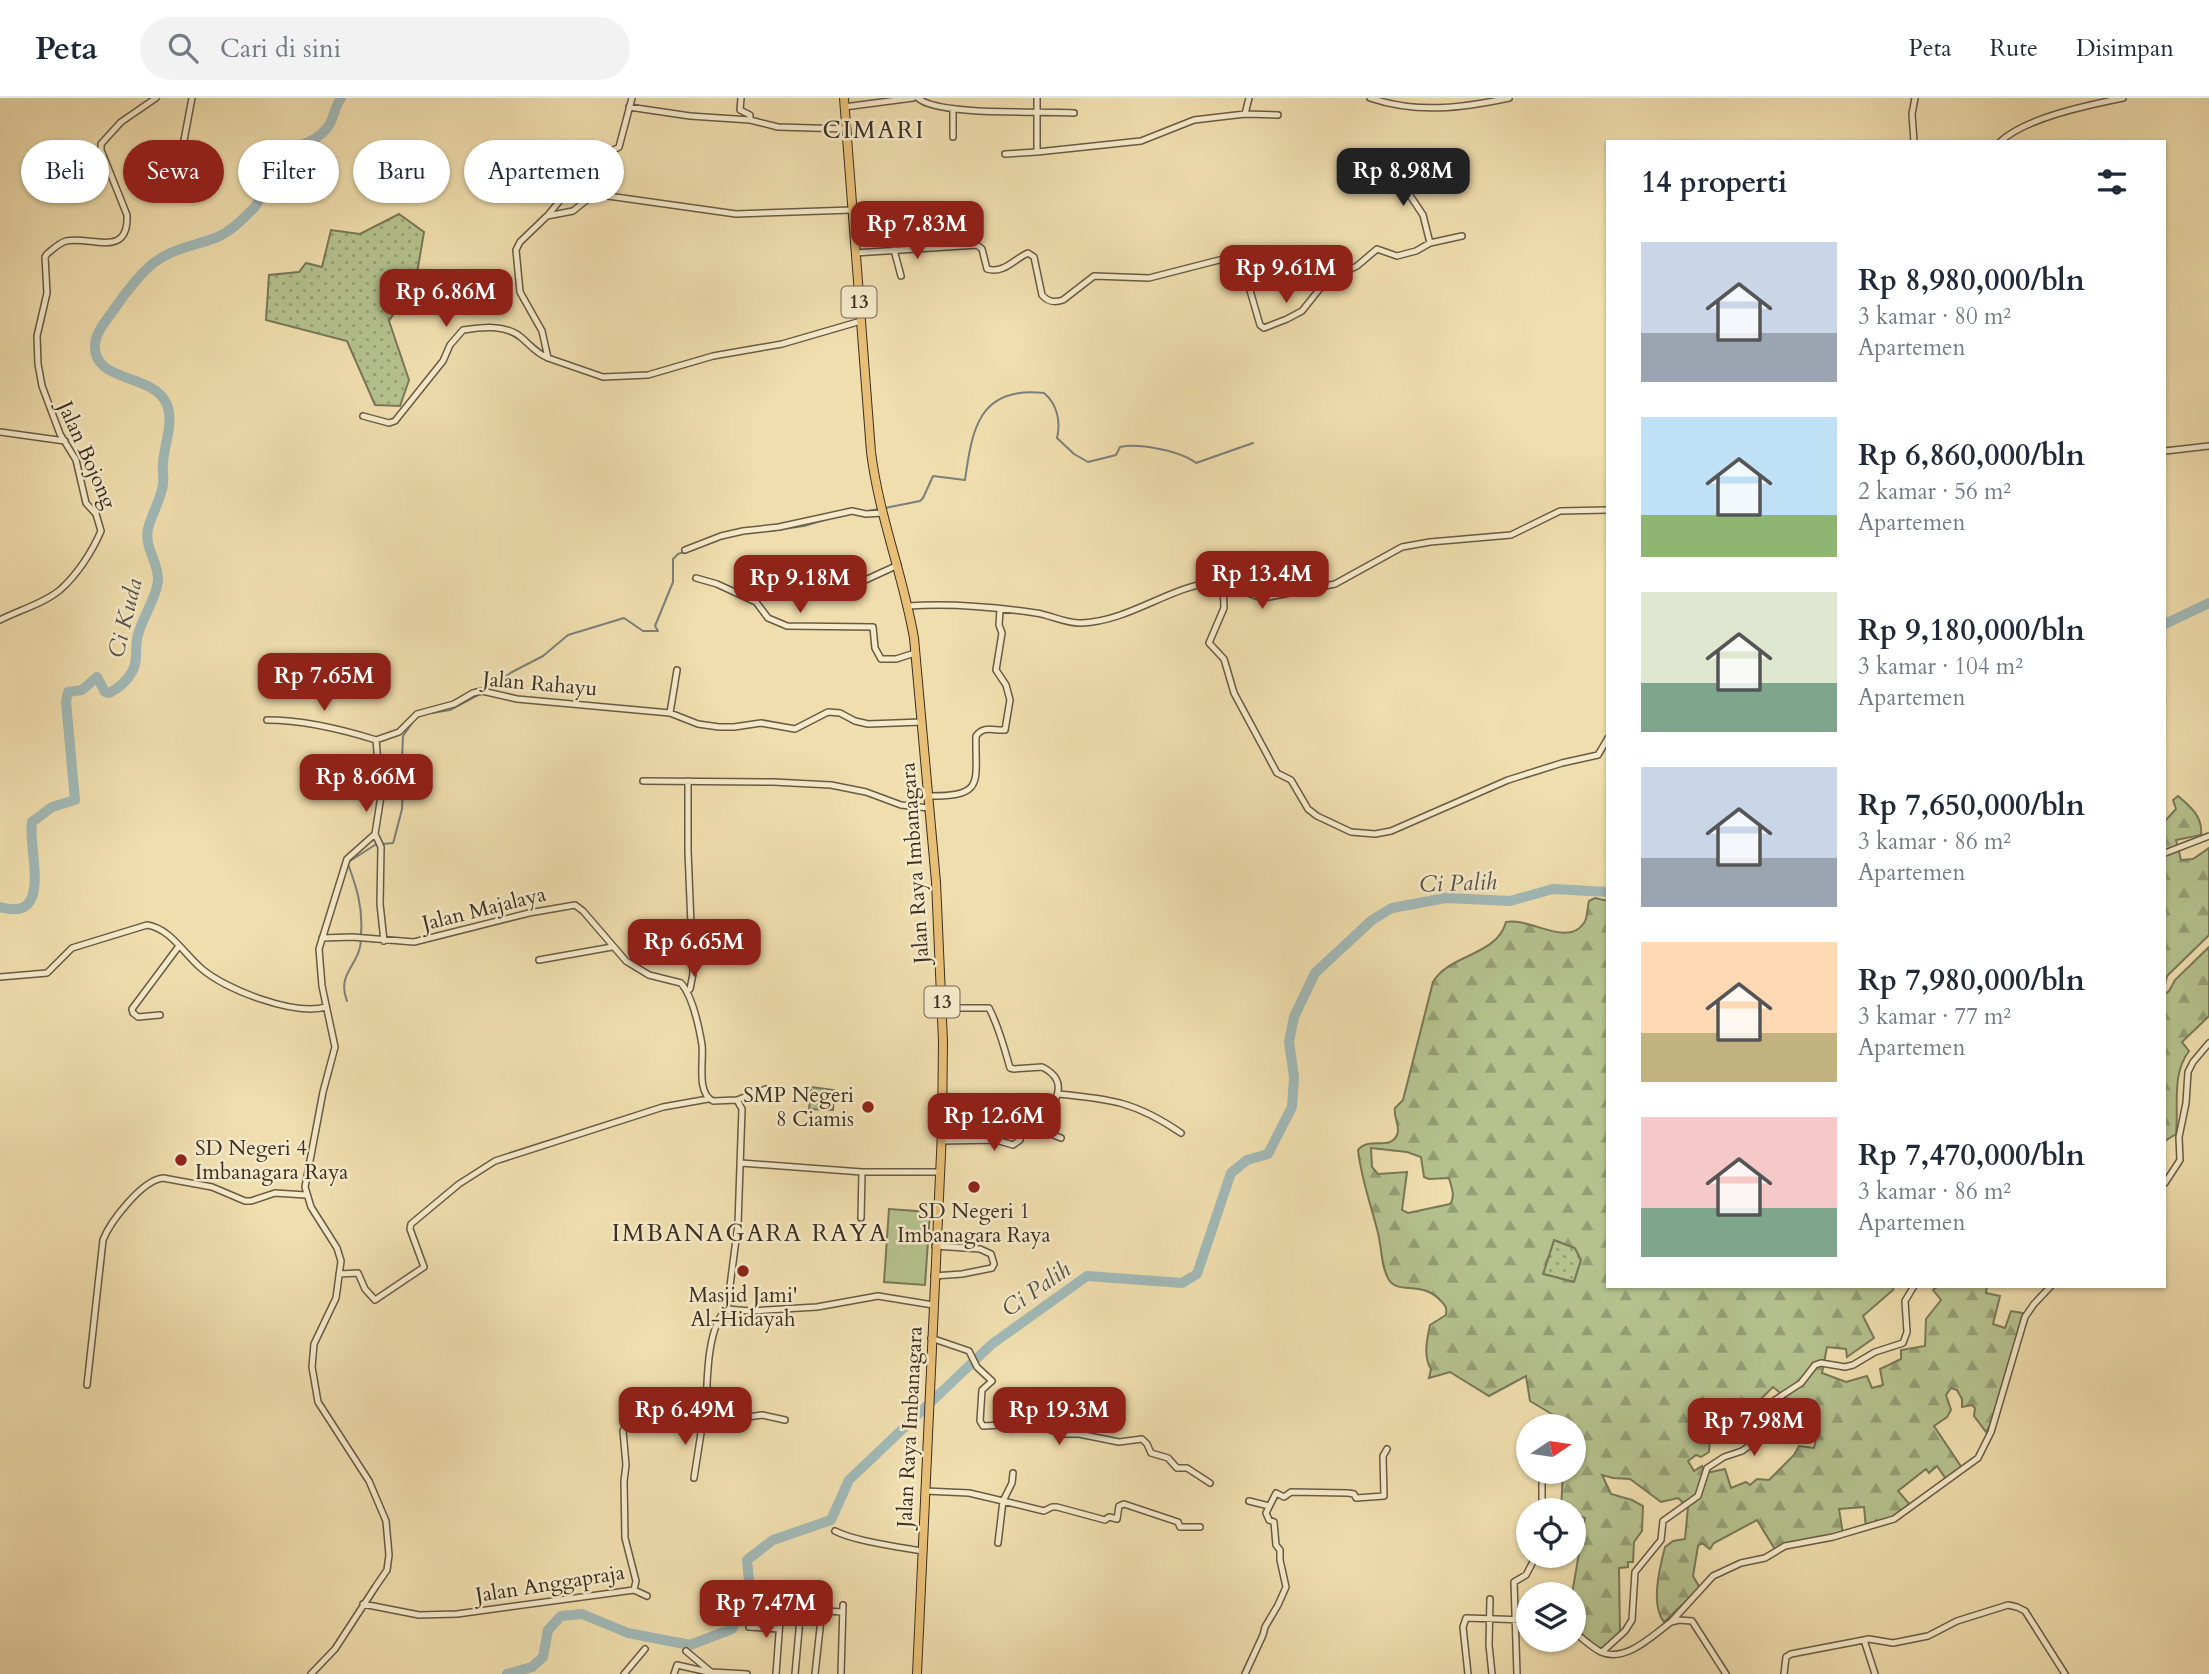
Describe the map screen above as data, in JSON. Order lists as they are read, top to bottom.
{
  "streets": {
    "highway": ["13", "Jalan Raya Imbanagara"],
    "street": [
      "Jalan Bojong",
      "Jalan Rahayu",
      "Jalan Majalaya",
      "Jalan Anggapraja"
    ]
  },
  "crossings": [
    ["Jalan Rahayu", "Jalan Raya Imbanagara"]
  ],
  "districts": ["CIMARI", "IMBANAGARA RAYA"],
  "water": ["Ci Kuda", "Ci Palih"],
  "places": [
    "SMP Negeri 8 Ciamis",
    "SD Negeri 4 Imbanagara Raya",
    "SD Negeri 1 Imbanagara Raya",
    "Masjid Jami' Al-Hidayah"
  ],
  "north": "right",
  "page": {
    "header": "Peta",
    "search": "Cari di sini",
    "nav": ["Peta", "Rute", "Disimpan"],
    "chip": [
      "Beli",
      "Sewa",
      "Filter",
      "Baru",
      "Apartemen"
    ],
    "heading": "14 properti",
    "price": [
      "Rp 8.98M",
      "Rp 7.83M",
      "Rp 9.61M",
      "Rp 6.86M",
      "Rp 13.4M",
      "Rp 9.18M",
      "Rp 7.65M",
      "Rp 8.66M",
      "Rp 6.65M",
      "Rp 12.6M",
      "Rp 6.49M",
      "Rp 19.3M",
      "Rp 7.98M",
      "Rp 7.47M"
    ],
    "list": [
      {
        "name": "Rp 8,980,000/bln",
        "note": "3 kamar · 80 m² · Apartemen"
      },
      {
        "name": "Rp 6,860,000/bln",
        "note": "2 kamar · 56 m² · Apartemen"
      },
      {
        "name": "Rp 9,180,000/bln",
        "note": "3 kamar · 104 m² · Apartemen"
      },
      {
        "name": "Rp 7,650,000/bln",
        "note": "3 kamar · 86 m² · Apartemen"
      },
      {
        "name": "Rp 7,980,000/bln",
        "note": "3 kamar · 77 m² · Apartemen"
      },
      {
        "name": "Rp 7,470,000/bln",
        "note": "3 kamar · 86 m² · Apartemen"
      }
    ]
  }
}
